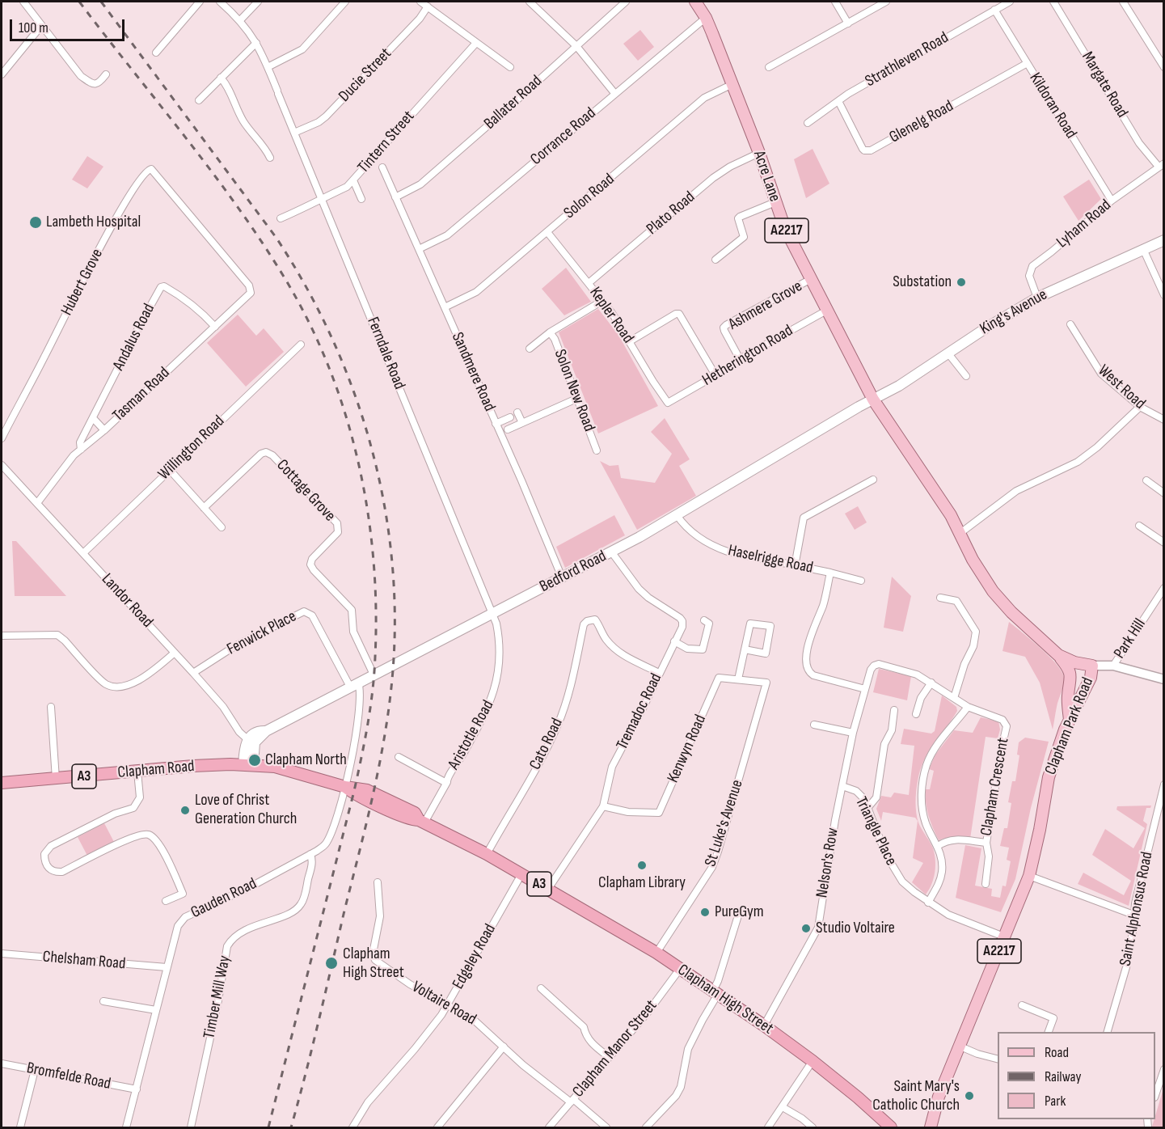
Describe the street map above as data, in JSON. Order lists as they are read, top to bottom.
{
  "streets": {
    "highway": ["Clapham Road", "A3", "Clapham High Street"],
    "main road": [
      "Acre Lane",
      "A2217",
      "King's Avenue",
      "Bedford Road",
      "Clapham Park Road"
    ],
    "street": [
      "Strathleven Road",
      "Ducie Street",
      "Margate Road",
      "Ballater Road",
      "Kildoran Road",
      "Glenelg Road",
      "Corrance Road",
      "Tintern Street",
      "Solon Road",
      "Plato Road",
      "Lyham Road",
      "Hubert Grove",
      "Ashmere Grove",
      "Kepler Road",
      "Andalus Road",
      "Ferndale Road",
      "Hetherington Road",
      "Sandmere Road",
      "West Road",
      "Solon New Road",
      "Tasman Road",
      "Willington Road",
      "Cottage Grove",
      "Haselrigge Road",
      "Landor Road",
      "Fenwick Place",
      "Park Hill",
      "Tremadoc Road",
      "Aristotle Road",
      "Cato Road",
      "Kenwyn Road",
      "Clapham Crescent",
      "St Luke's Avenue",
      "Triangle Place",
      "Nelson's Row",
      "Gauden Road",
      "Saint Alphonsus Road",
      "Edgeley Road",
      "Chelsham Road",
      "Timber Mill Way",
      "Voltaire Road",
      "Clapham Manor Street",
      "Bromfelde Road"
    ]
  },
  "crossings": [
    ["Strathleven Road", "Kildoran Road"],
    ["Strathleven Road", "Glenelg Road"],
    ["Ducie Street", "Ferndale Road"],
    ["Margate Road", "Lyham Road"],
    ["Ballater Road", "Sandmere Road"],
    ["Kildoran Road", "Glenelg Road"],
    ["Kildoran Road", "Lyham Road"],
    ["Corrance Road", "Acre Lane"],
    ["Corrance Road", "Sandmere Road"],
    ["Tintern Street", "Ferndale Road"],
    ["Acre Lane", "Solon Road"],
    ["Acre Lane", "Plato Road"],
    ["Acre Lane", "Ashmere Grove"],
    ["Acre Lane", "King's Avenue"],
    ["Acre Lane", "Hetherington Road"],
    ["Acre Lane", "Bedford Road"],
    ["Acre Lane", "Clapham Park Road"],
    ["Solon Road", "Kepler Road"],
    ["Solon Road", "Sandmere Road"],
    ["Plato Road", "Kepler Road"],
    ["Lyham Road", "King's Avenue"],
    ["Hubert Grove", "Tasman Road"],
    ["Ashmere Grove", "Hetherington Road"],
    ["King's Avenue", "Bedford Road"],
    ["King's Avenue", "Clapham Park Road"],
    ["Kepler Road", "Hetherington Road"],
    ["Kepler Road", "Solon New Road"],
    ["Andalus Road", "Tasman Road"],
    ["Ferndale Road", "Bedford Road"],
    ["Ferndale Road", "Aristotle Road"],
    ["Sandmere Road", "Bedford Road"],
    ["Tasman Road", "Landor Road"],
    ["Willington Road", "Landor Road"],
    ["Cottage Grove", "Bedford Road"],
    ["Haselrigge Road", "Bedford Road"],
    ["Haselrigge Road", "Nelson's Row"],
    ["Bedford Road", "Landor Road"],
    ["Bedford Road", "Fenwick Place"],
    ["Bedford Road", "Tremadoc Road"],
    ["Bedford Road", "Clapham Park Road"],
    ["Bedford Road", "Aristotle Road"],
    ["Bedford Road", "Gauden Road"],
    ["Landor Road", "Fenwick Place"],
    ["Fenwick Place", "Gauden Road"],
    ["Tremadoc Road", "Cato Road"],
    ["Tremadoc Road", "Kenwyn Road"],
    ["Tremadoc Road", "Clapham High Street"],
    ["Clapham Park Road", "Triangle Place"],
    ["Aristotle Road", "Clapham High Street"],
    ["Cato Road", "Clapham High Street"],
    ["Kenwyn Road", "St Luke's Avenue"],
    ["Clapham Road", "Clapham High Street"],
    ["Clapham Crescent", "Nelson's Row"],
    ["St Luke's Avenue", "Clapham High Street"],
    ["Triangle Place", "Nelson's Row"],
    ["Nelson's Row", "Clapham High Street"],
    ["Gauden Road", "Chelsham Road"],
    ["Gauden Road", "Timber Mill Way"],
    ["Gauden Road", "Clapham High Street"],
    ["Gauden Road", "Bromfelde Road"],
    ["Edgeley Road", "Clapham High Street"],
    ["Edgeley Road", "Voltaire Road"],
    ["Clapham High Street", "Clapham Manor Street"],
    ["Voltaire Road", "Clapham Manor Street"]
  ],
  "places": [
    "Lambeth Hospital",
    "Substation",
    "Clapham North",
    "Love of Christ Generation Church",
    "Clapham Library",
    "PureGym",
    "Studio Voltaire",
    "Clapham High Street",
    "Saint Mary's Catholic Church"
  ],
  "legend": ["Road", "Railway", "Park"],
  "scale_bar": "100 m"
}
